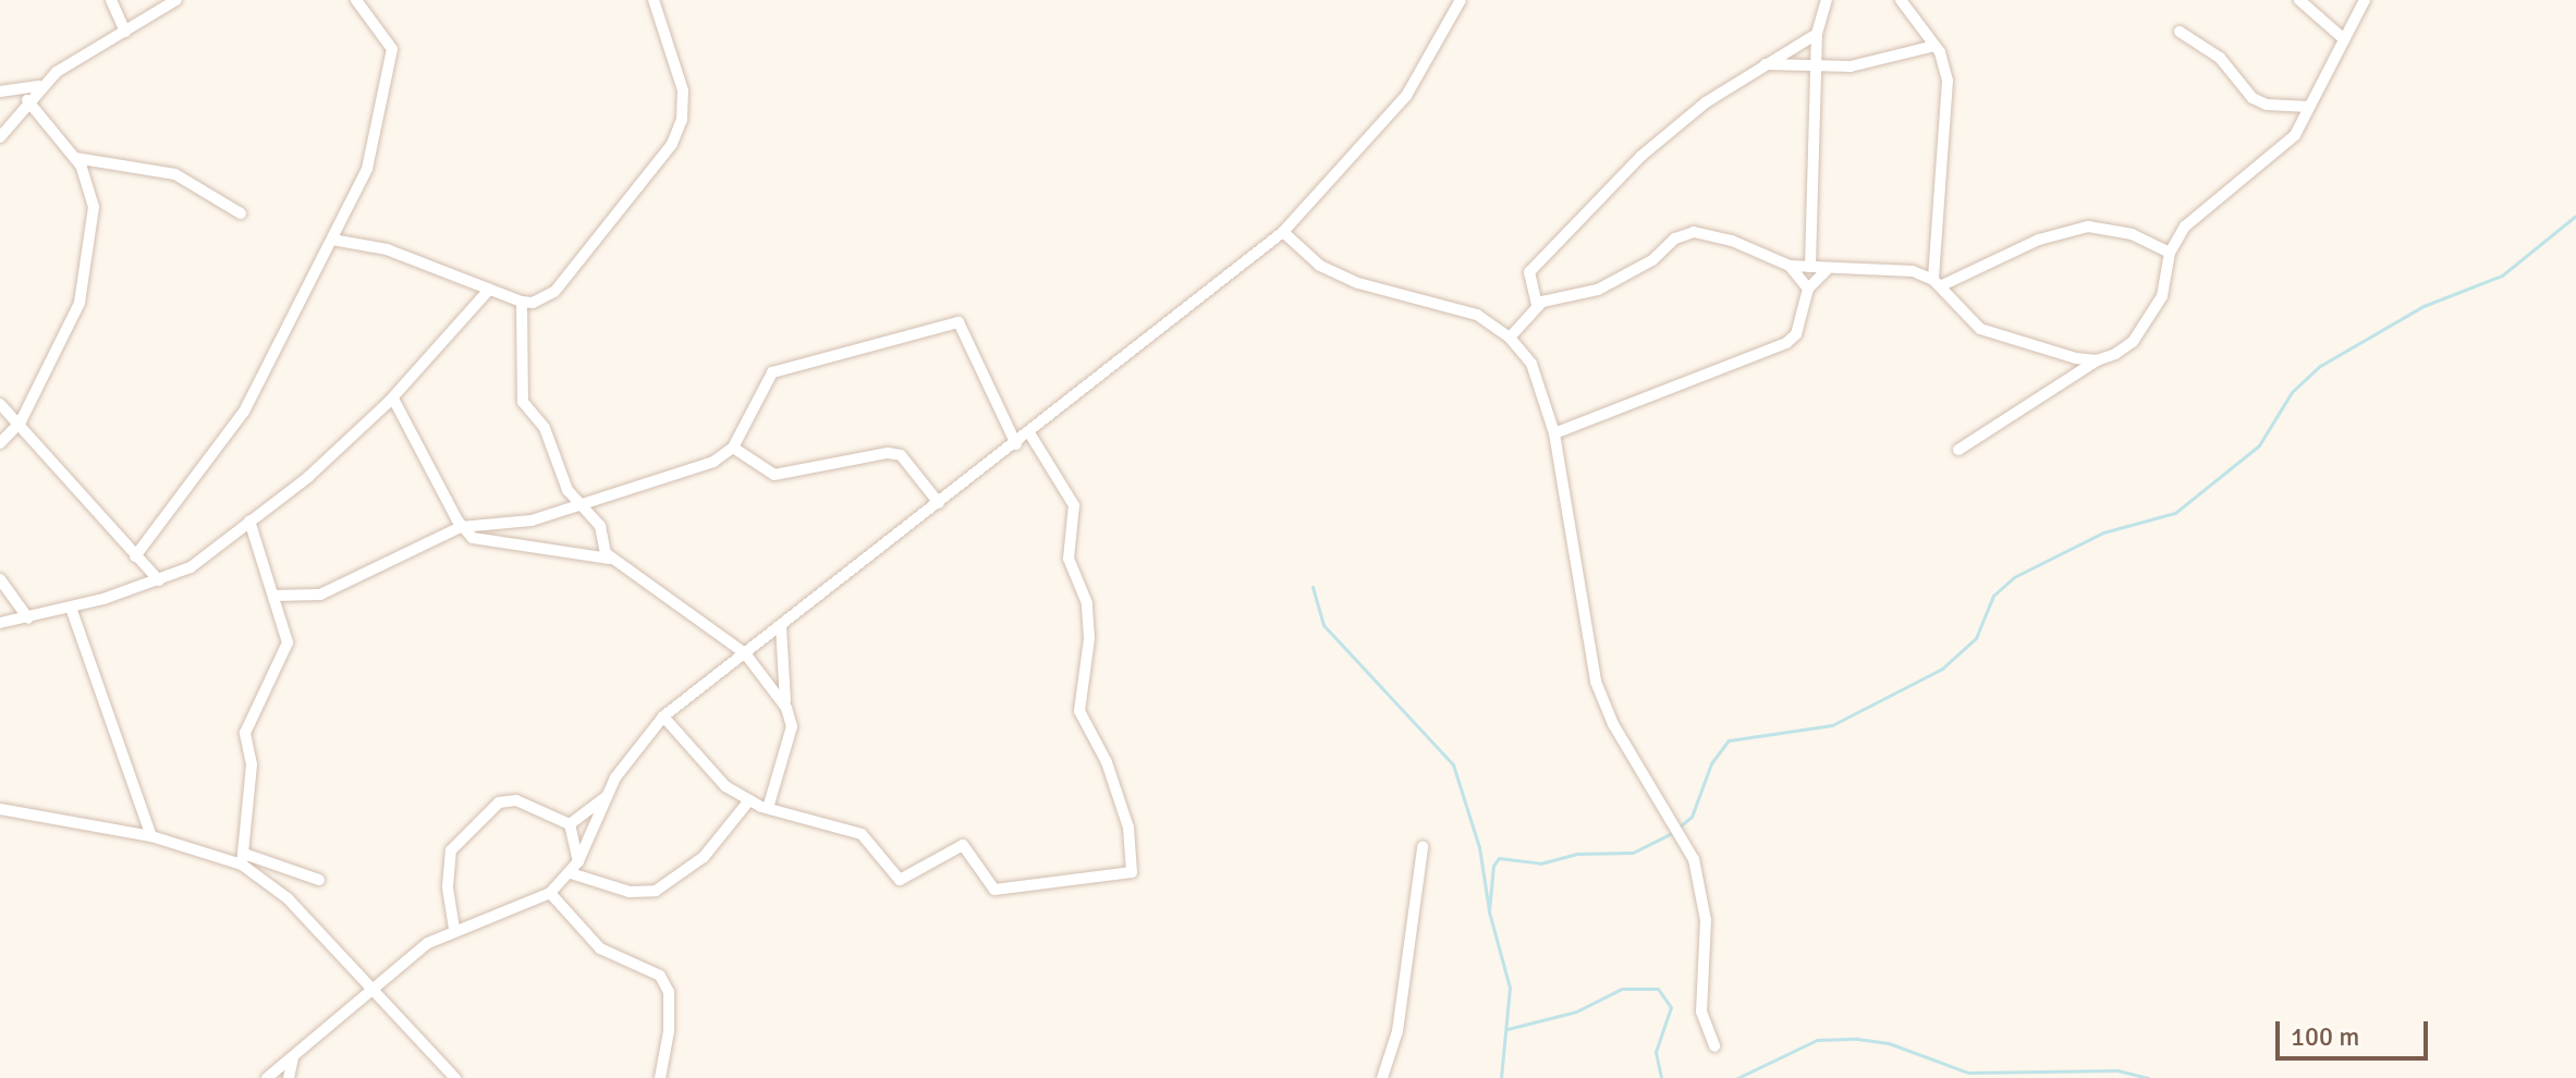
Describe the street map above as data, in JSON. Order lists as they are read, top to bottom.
{
  "scale_bar": "100 m"
}
